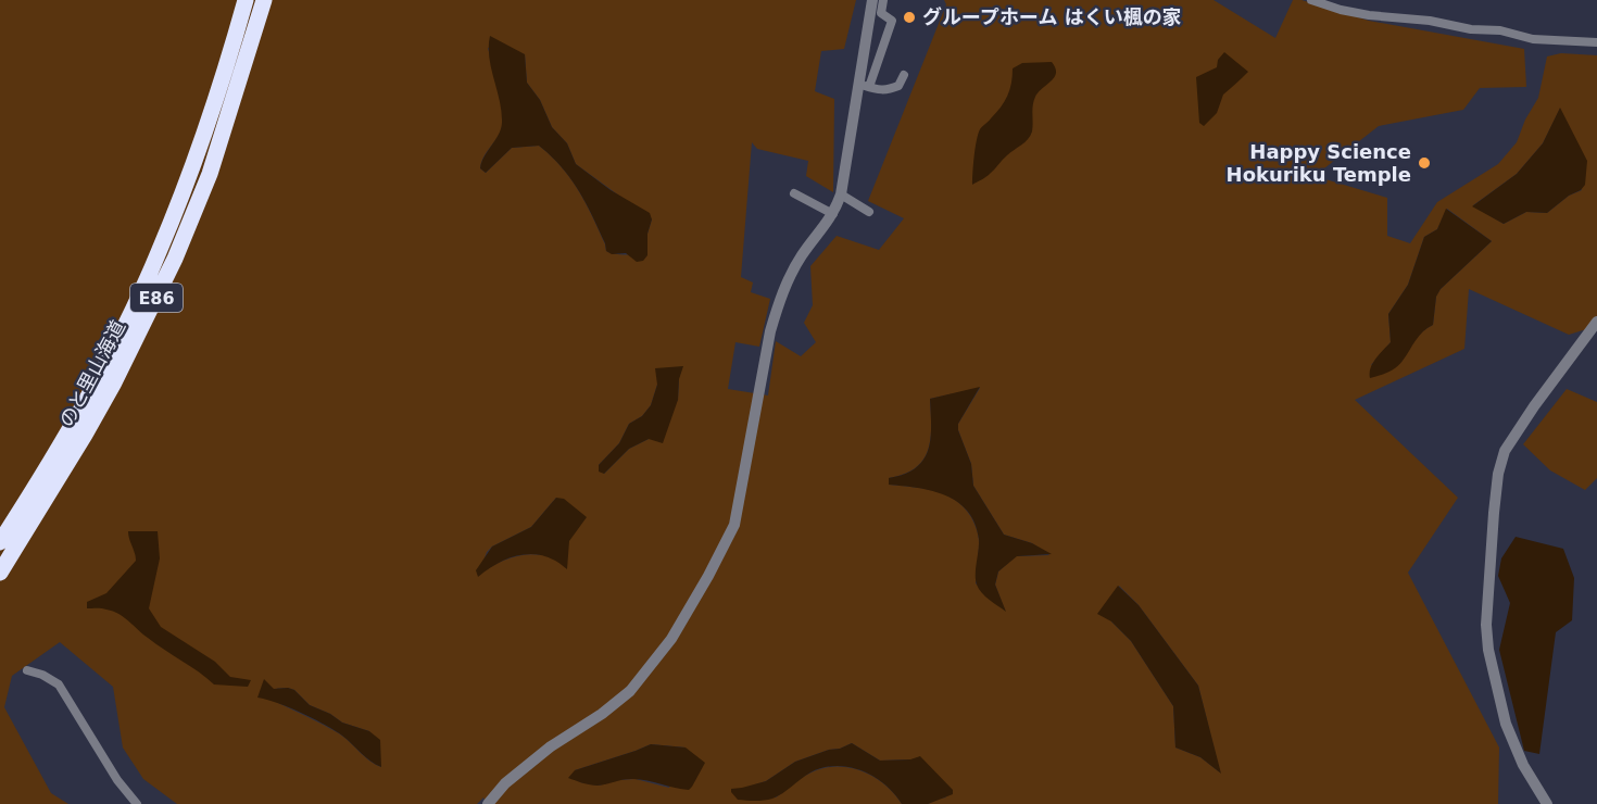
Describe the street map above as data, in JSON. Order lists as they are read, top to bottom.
{
  "streets": {
    "highway": ["E86", "のと里山海道"]
  },
  "places": ["グループホーム はくい楓の家", "Happy Science Hokuriku Temple"]
}
